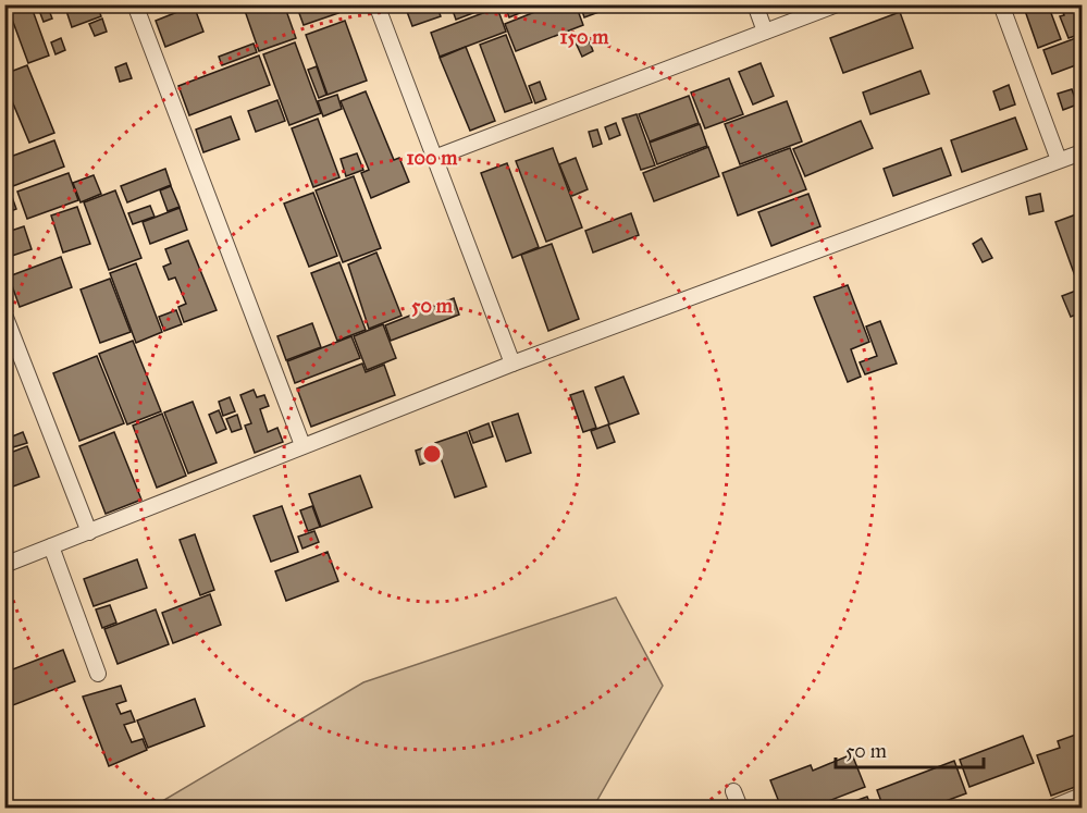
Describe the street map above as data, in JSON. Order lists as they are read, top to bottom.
{
  "scale_bar": "50 m",
  "rings": ["150 m", "100 m", "50 m"]
}
